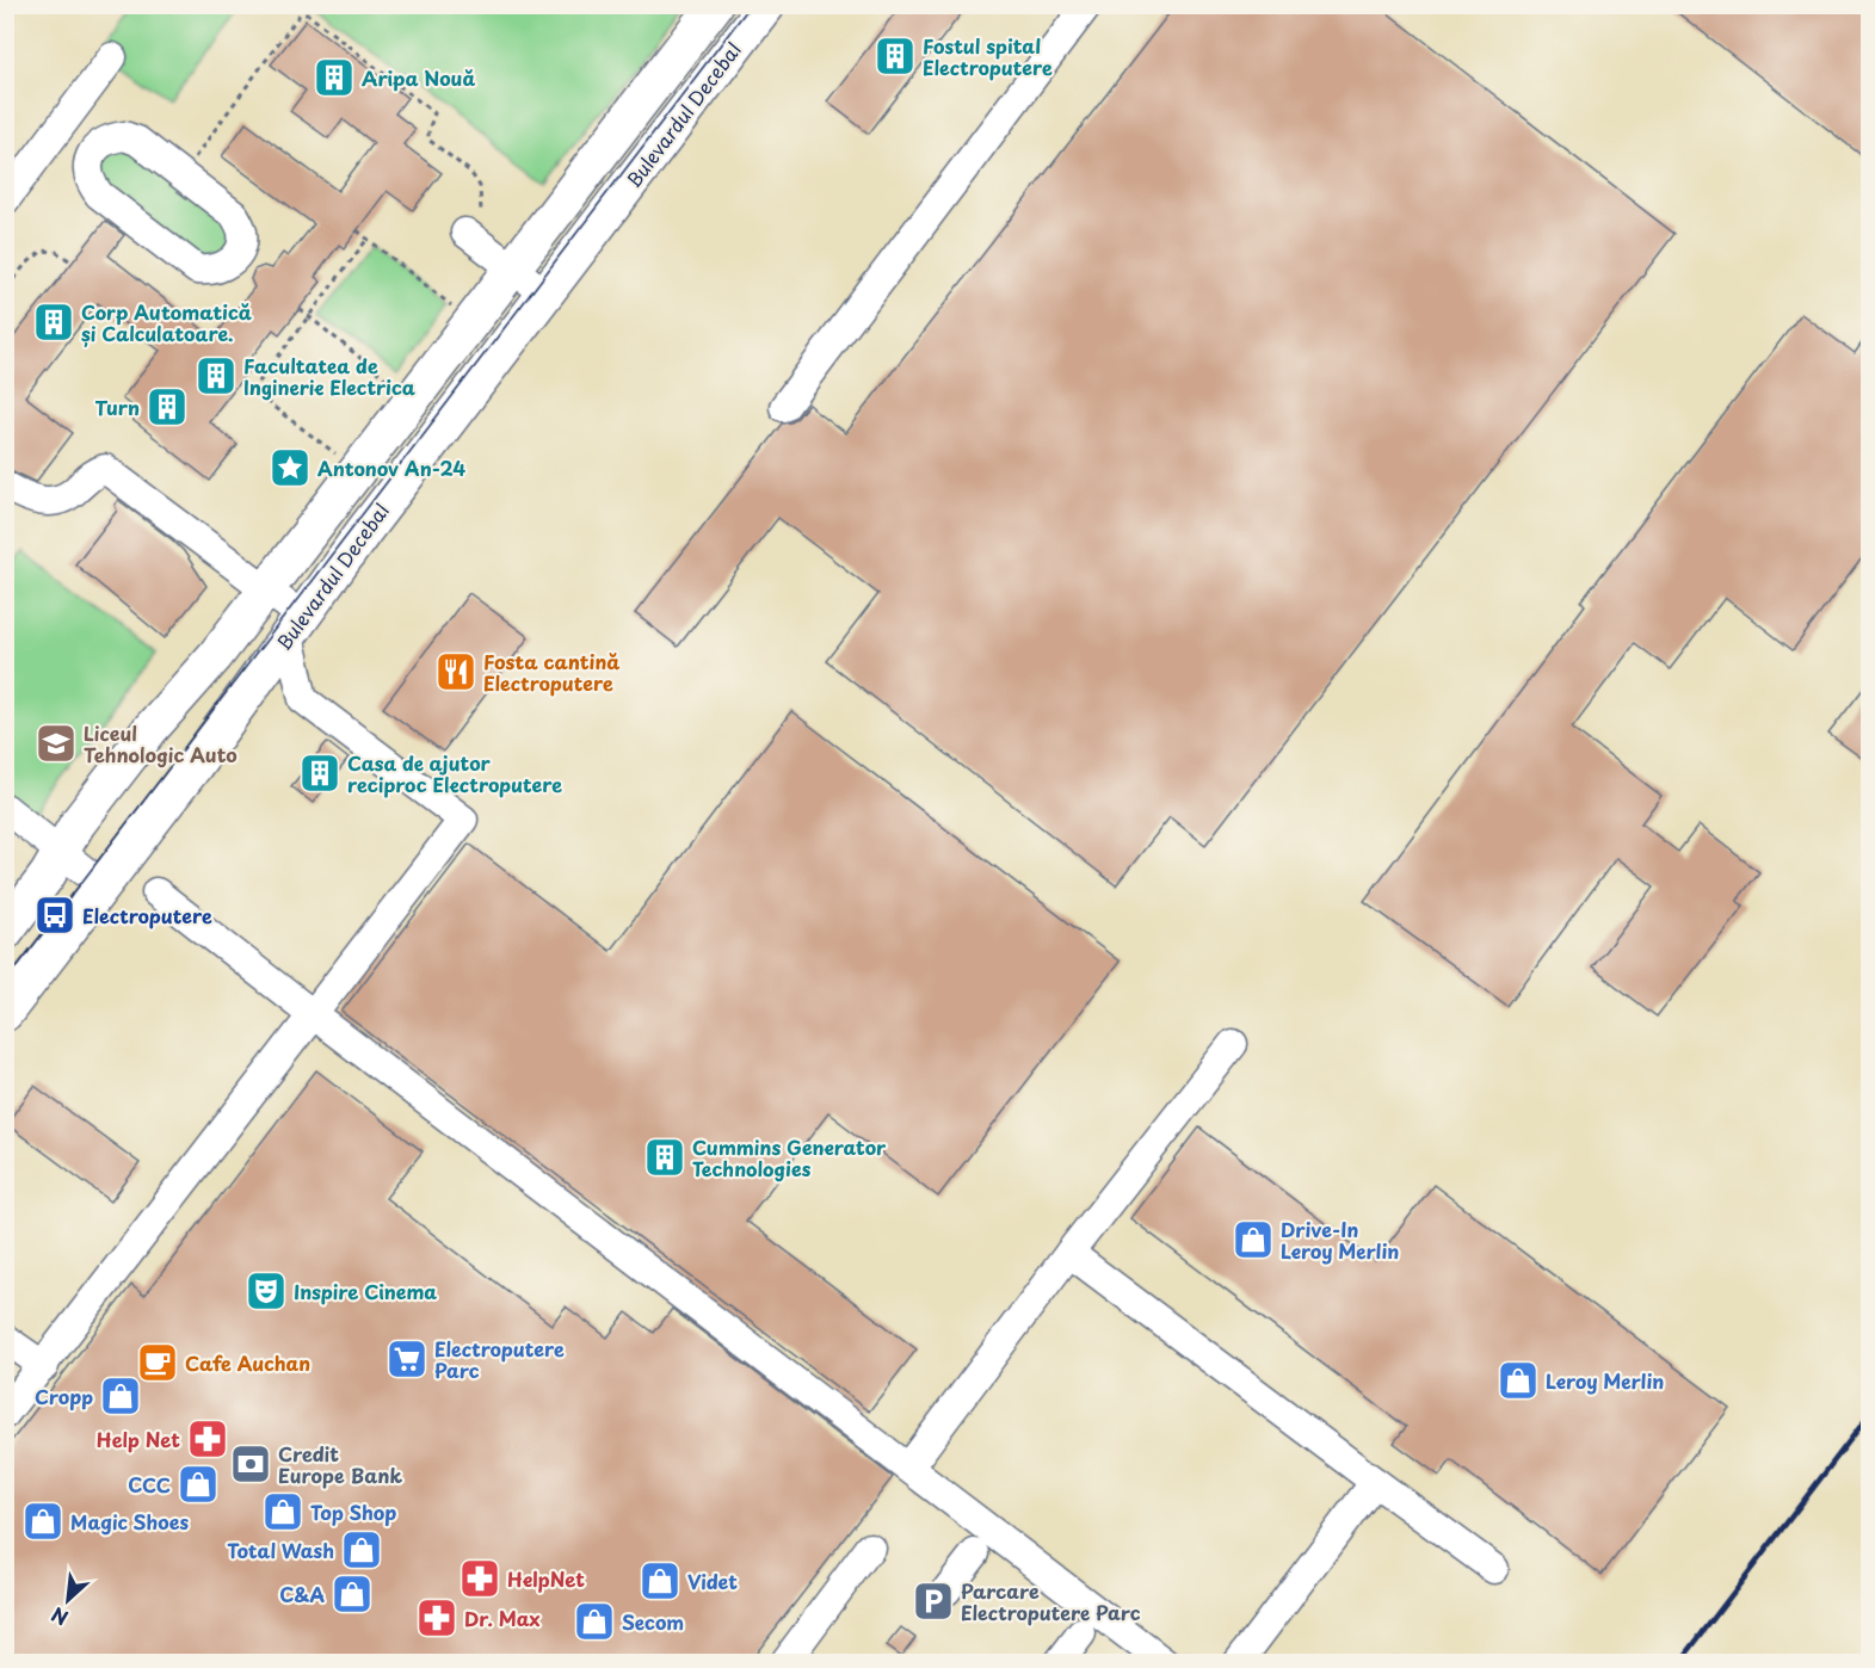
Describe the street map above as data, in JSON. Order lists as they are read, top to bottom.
{
  "streets": {
    "main road": ["Bulevardul Decebal"]
  },
  "places": {
    "building": [
      "Fostul spital Electroputere",
      "Aripa Nouă",
      "Corp Automatică și Calculatoare.",
      "Facultatea de Inginerie Electrica",
      "Turn",
      "Casa de ajutor reciproc Electroputere",
      "Cummins Generator Technologies"
    ],
    "place": ["Antonov An-24"],
    "restaurant": ["Fosta cantină Electroputere"],
    "school or university": ["Liceul Tehnologic Auto"],
    "bus stop": ["Electroputere"],
    "shop": [
      "Drive-In Leroy Merlin",
      "Leroy Merlin",
      "Cropp",
      "CCC",
      "Top Shop",
      "Magic Shoes",
      "Total Wash",
      "Videt",
      "C&A",
      "Secom"
    ],
    "theatre": ["Inspire Cinema"],
    "supermarket": ["Electroputere Parc"],
    "cafe": ["Cafe Auchan"],
    "pharmacy": ["Help Net", "HelpNet", "Dr. Max"],
    "bank": ["Credit Europe Bank"],
    "parking": ["Parcare Electroputere Parc"]
  },
  "north": "bottom left"
}
